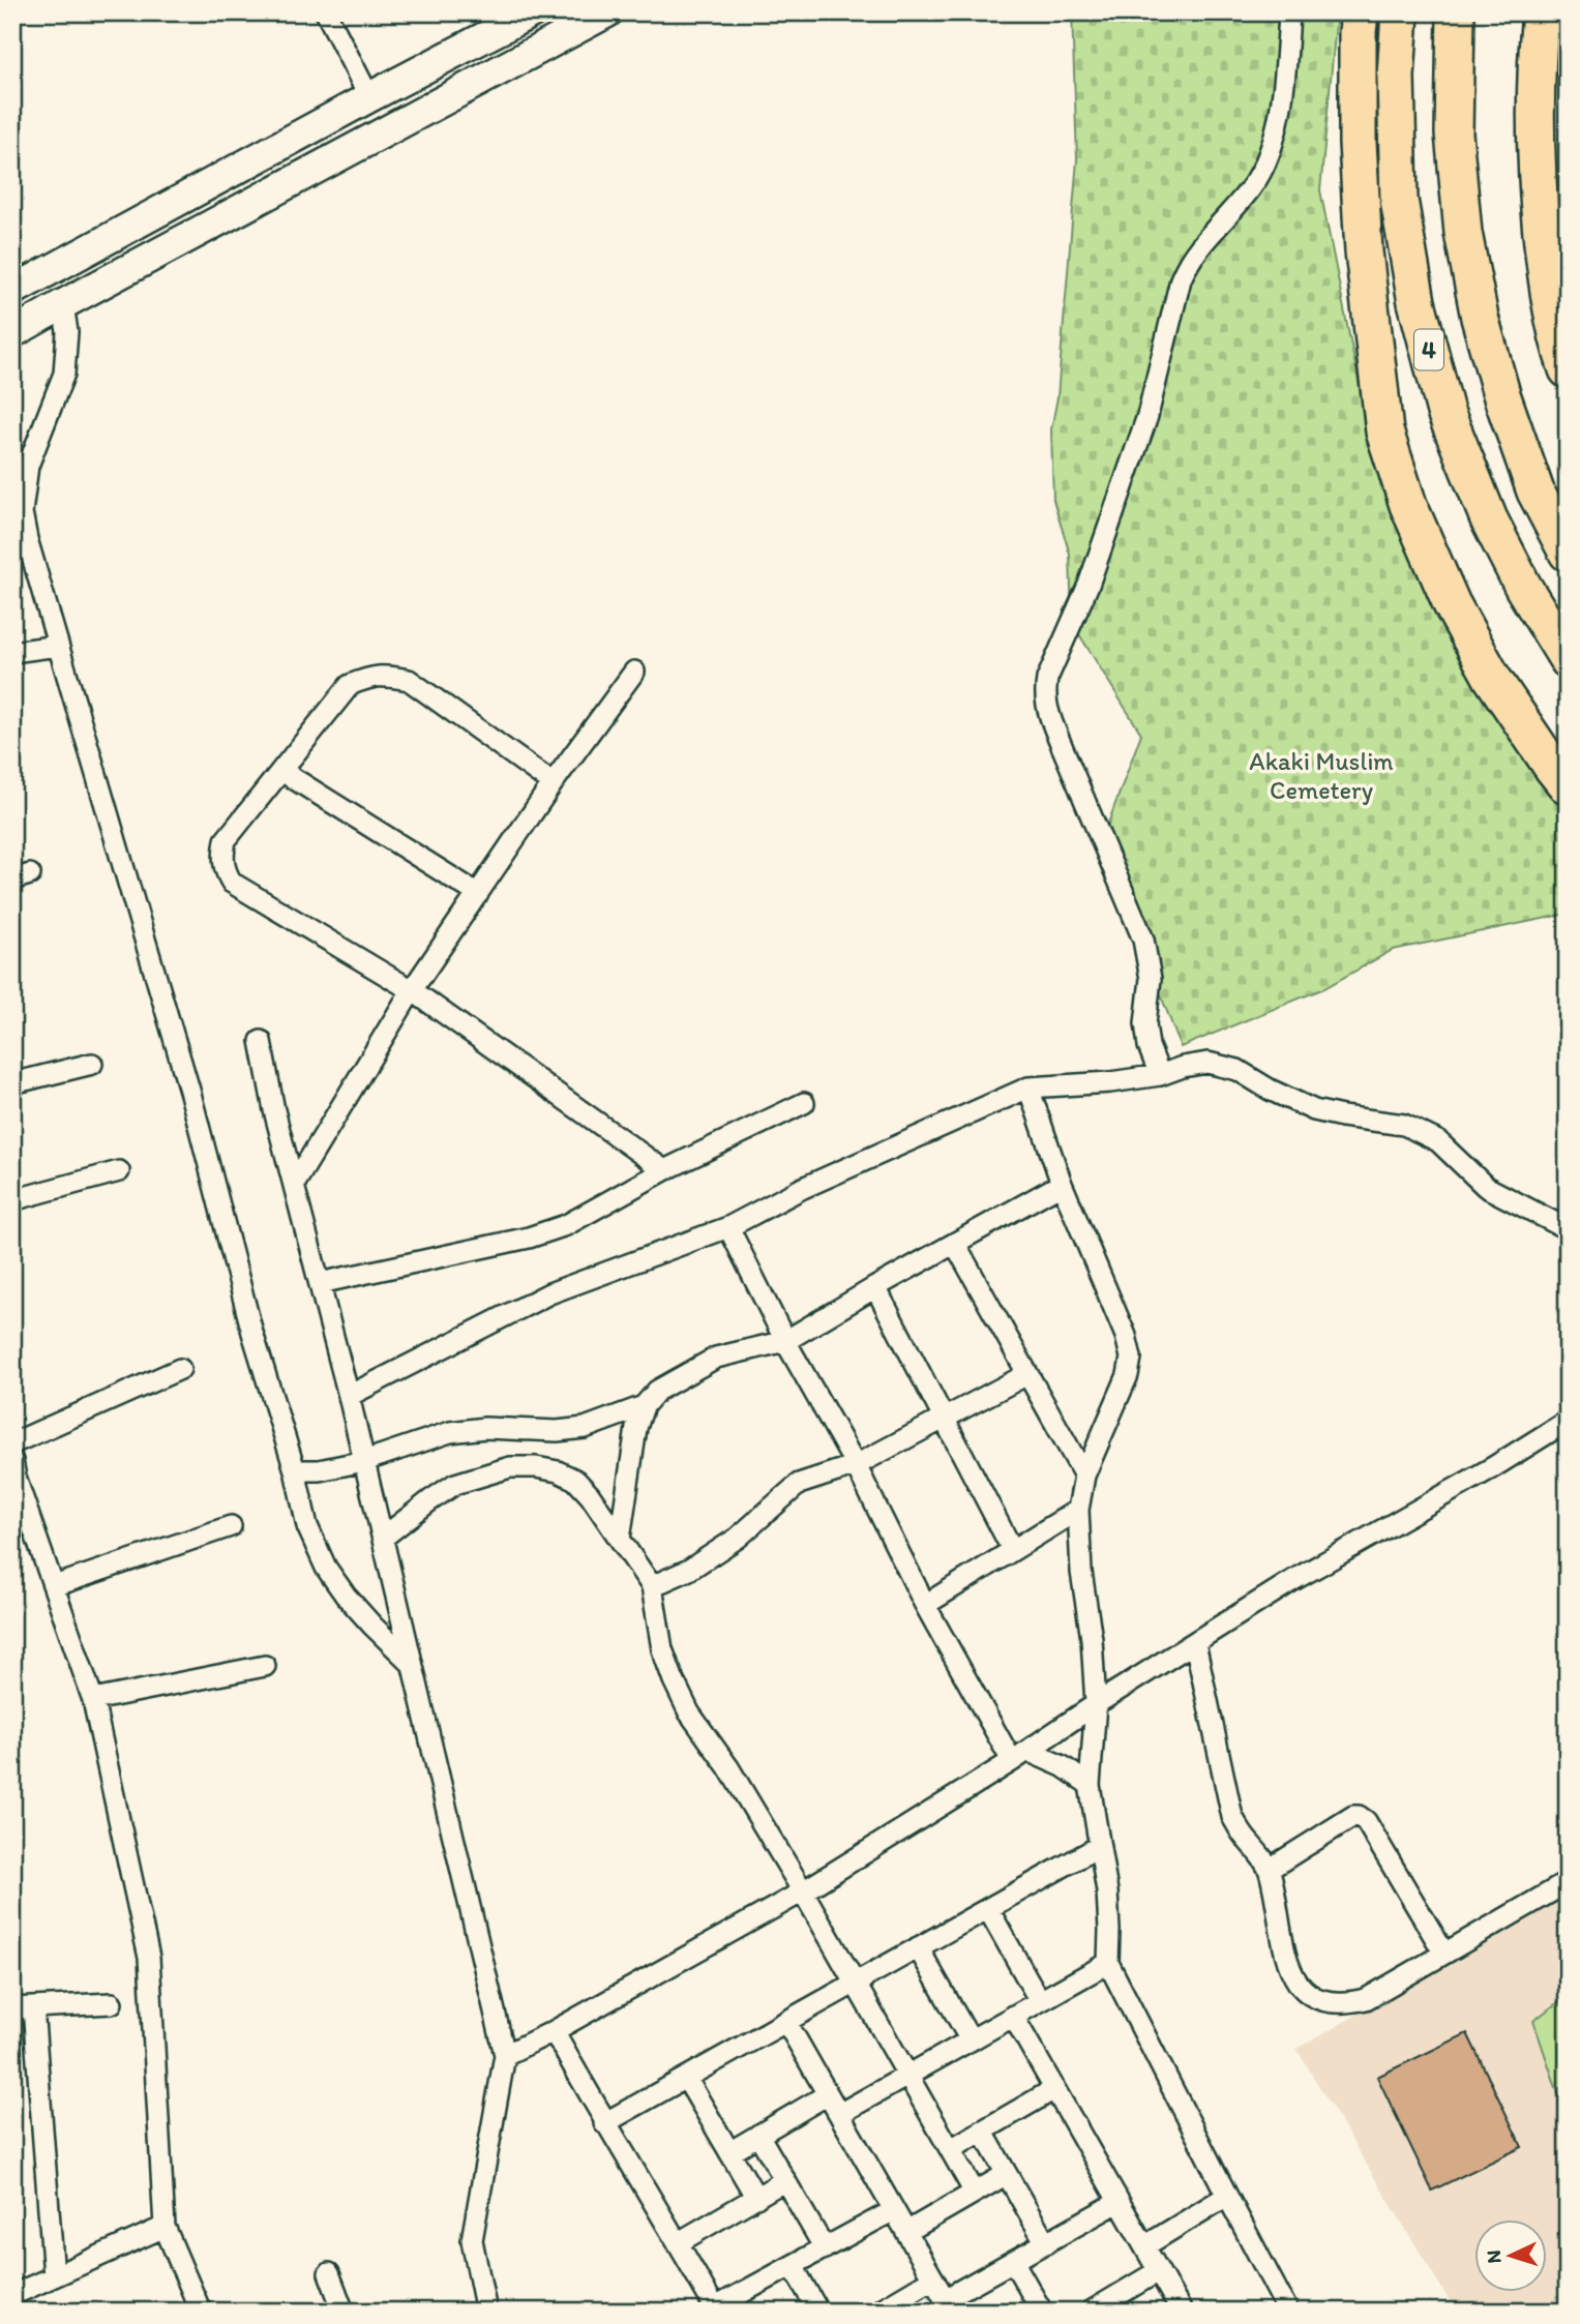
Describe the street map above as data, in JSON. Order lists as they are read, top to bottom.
{
  "streets": {
    "highway": ["4"]
  },
  "parks": ["Akaki Muslim Cemetery"],
  "north": "left"
}
